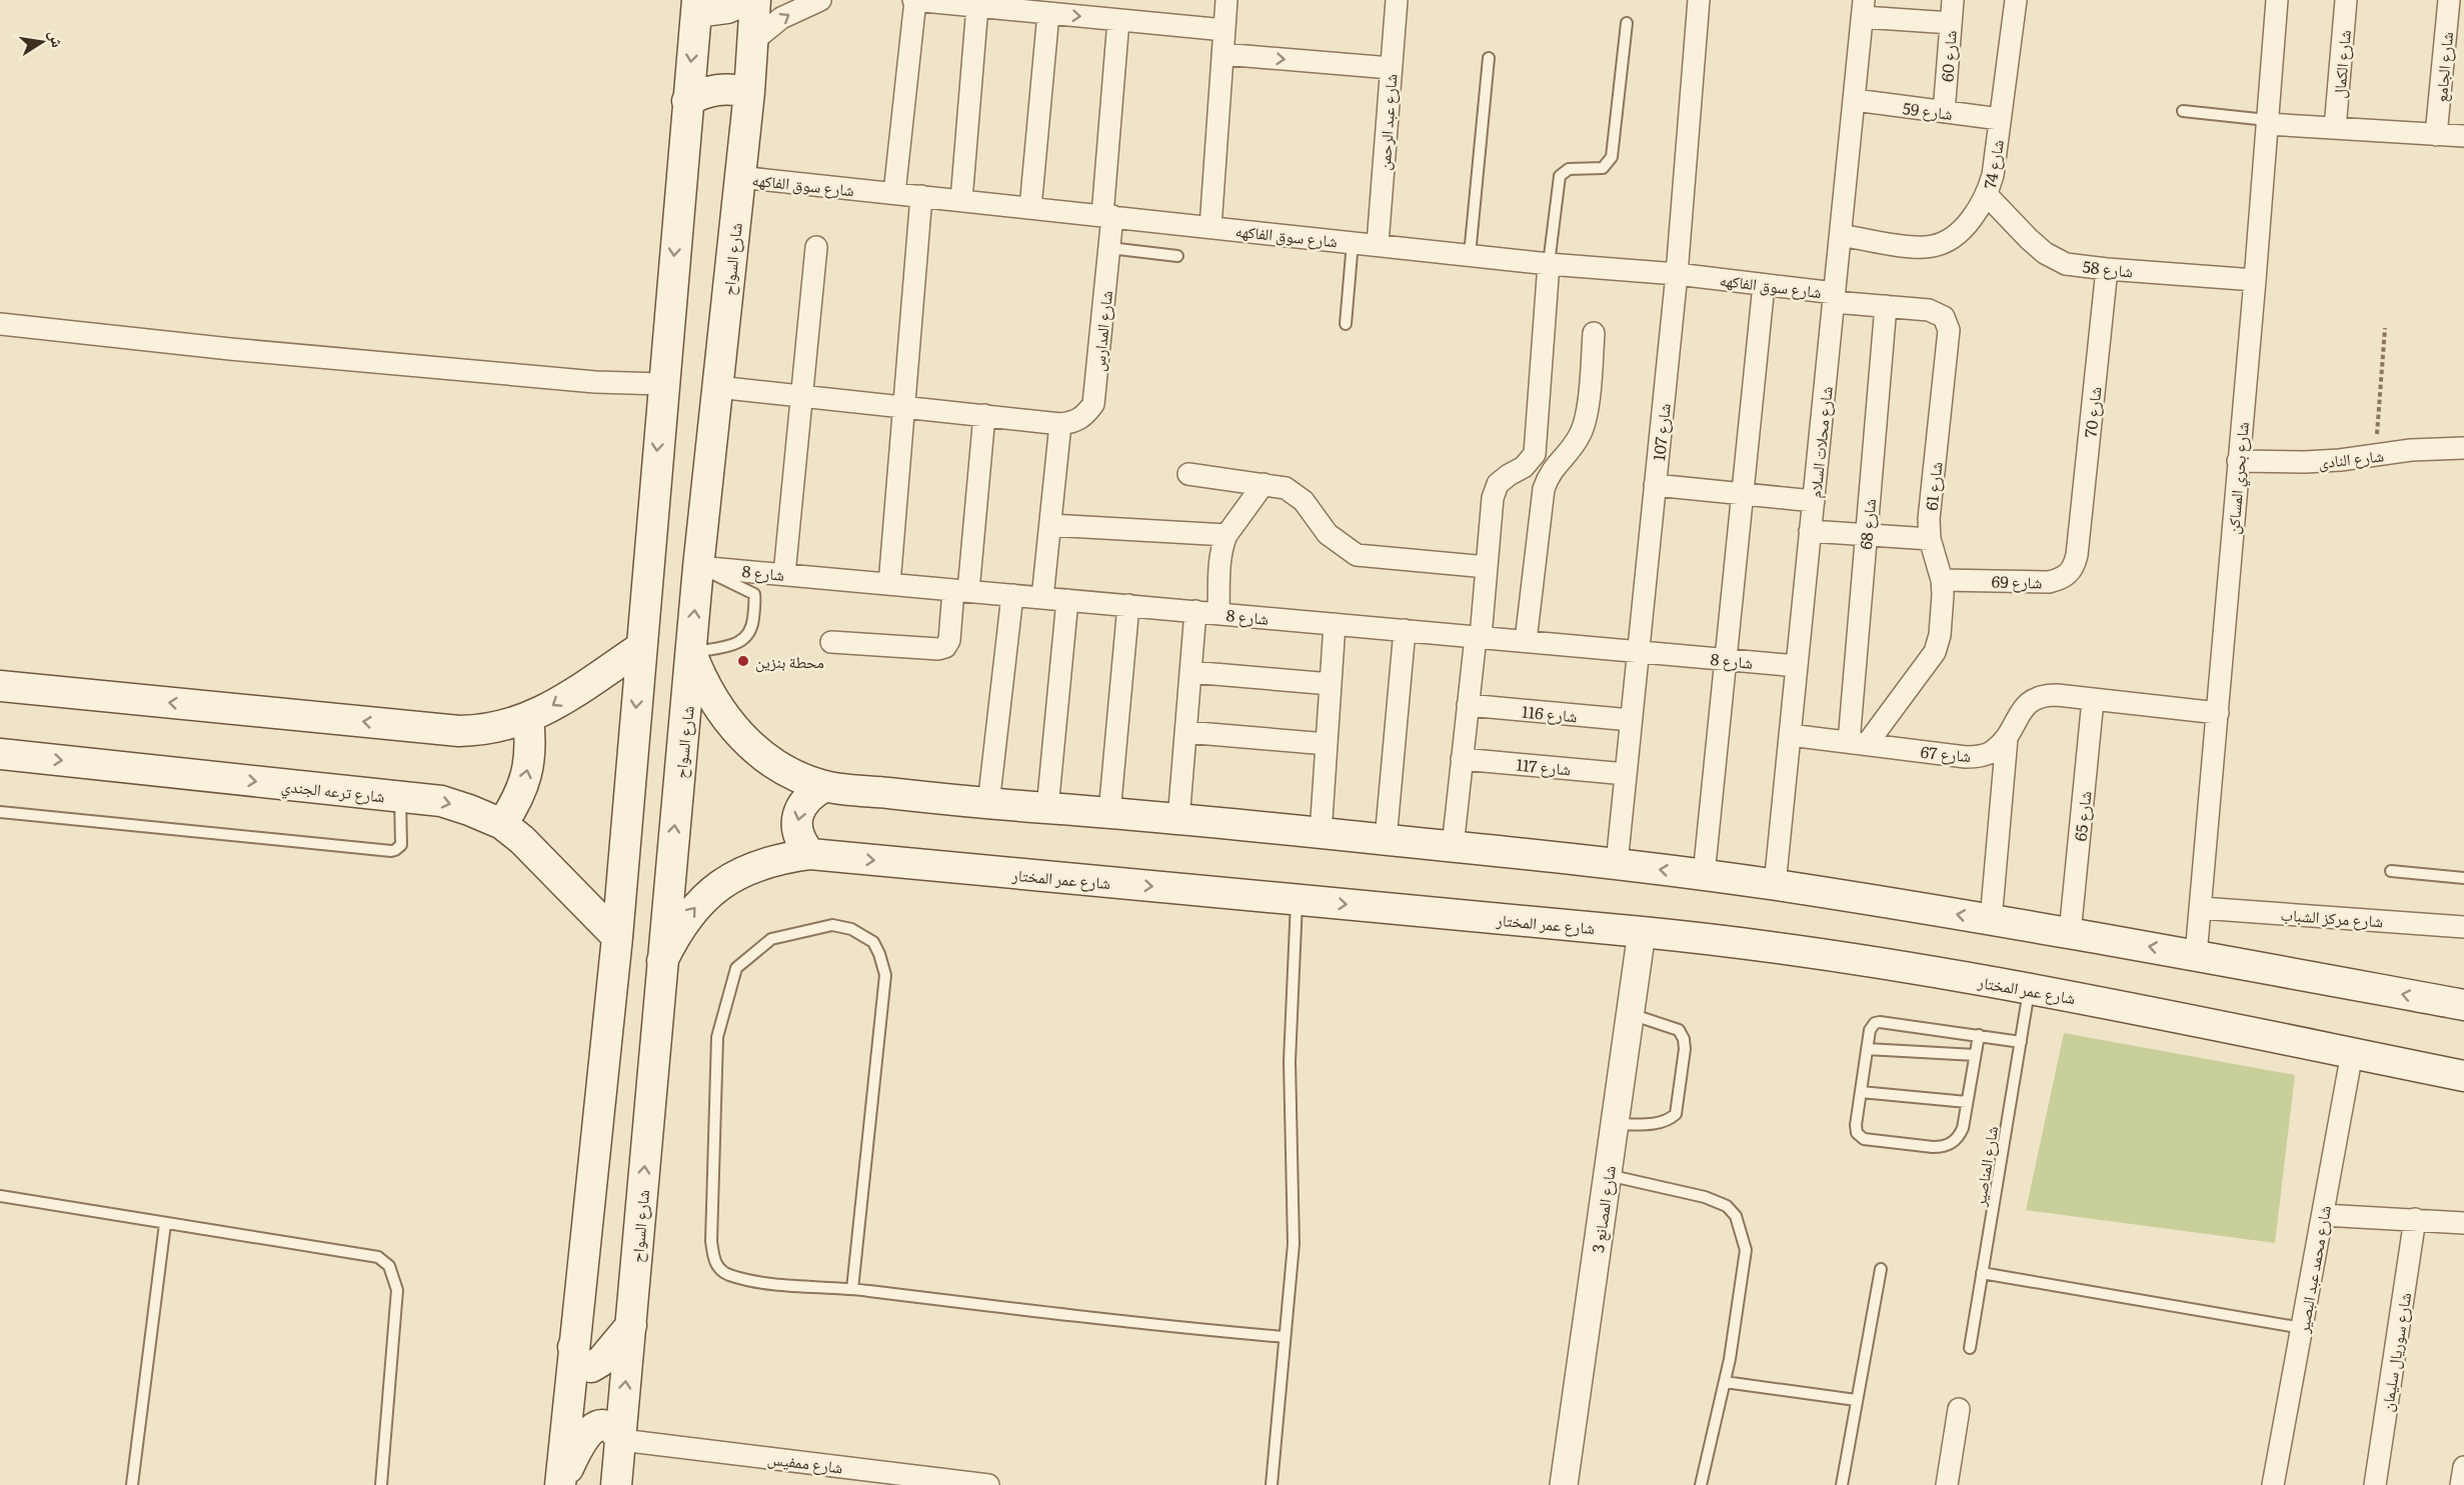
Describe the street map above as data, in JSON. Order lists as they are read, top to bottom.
{
  "streets": {
    "main road": ["شارع السواح", "شارع ترعه الجندي", "شارع عمر المختار"],
    "street": [
      "شارع 60",
      "شارع الكمال",
      "شارع الجامع",
      "شارع 59",
      "شارع عبد الرحمن",
      "شارع 74",
      "شارع سوق الفاكهه",
      "شارع 58",
      "شارع المدارس",
      "شارع 70",
      "شارع 107",
      "شارع محلات السلام",
      "شارع النادى",
      "شارع بحري المساكن",
      "شارع 61",
      "شارع 68",
      "شارع 8",
      "شارع 69",
      "شارع 116",
      "شارع 67",
      "شارع 117",
      "شارع 65",
      "شارع مركز الشباب",
      "شارع المصانع 3",
      "شارع محمد عبد البصير",
      "شارع سوريال سليمان",
      "شارع ممفيس"
    ],
    "lane": ["شارع المناصير"]
  },
  "crossings": [
    ["شارع 60", "شارع 59"],
    ["شارع 59", "شارع 74"],
    ["شارع 59", "شارع محلات السلام"],
    ["شارع عبد الرحمن", "شارع سوق الفاكهه"],
    ["شارع 74", "شارع 58"],
    ["شارع 74", "شارع محلات السلام"],
    ["شارع سوق الفاكهه", "شارع السواح"],
    ["شارع سوق الفاكهه", "شارع المدارس"],
    ["شارع سوق الفاكهه", "شارع 107"],
    ["شارع سوق الفاكهه", "شارع محلات السلام"],
    ["شارع سوق الفاكهه", "شارع 61"],
    ["شارع السواح", "شارع 8"],
    ["شارع السواح", "شارع عمر المختار"],
    ["شارع السواح", "شارع ممفيس"],
    ["شارع 58", "شارع 70"],
    ["شارع 58", "شارع بحري المساكن"],
    ["شارع 70", "شارع 69"],
    ["شارع 107", "شارع 8"],
    ["شارع 107", "شارع 116"],
    ["شارع 107", "شارع 117"],
    ["شارع محلات السلام", "شارع 61"],
    ["شارع محلات السلام", "شارع 8"],
    ["شارع محلات السلام", "شارع 67"],
    ["شارع النادى", "شارع بحري المساكن"],
    ["شارع بحري المساكن", "شارع 67"],
    ["شارع بحري المساكن", "شارع مركز الشباب"],
    ["شارع 61", "شارع 68"],
    ["شارع 61", "شارع 69"],
    ["شارع 61", "شارع 67"],
    ["شارع 68", "شارع 67"],
    ["شارع 67", "شارع 65"],
    ["شارع عمر المختار", "شارع المناصير"],
    ["شارع عمر المختار", "شارع المصانع 3"],
    ["شارع عمر المختار", "شارع محمد عبد البصير"]
  ],
  "places": ["محطة بنزين"],
  "north": "right"
}
